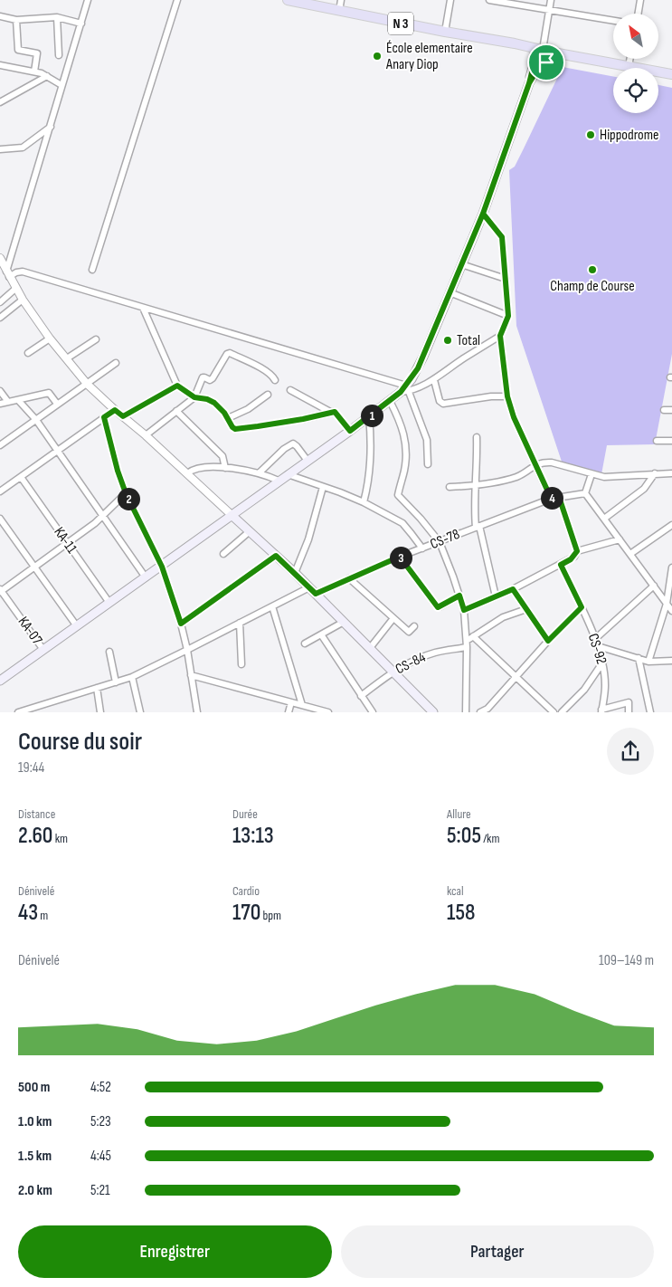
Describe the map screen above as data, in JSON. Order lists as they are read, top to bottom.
{
  "streets": {
    "main road": ["N 3"],
    "street": [
      "CS-78",
      "KA-11",
      "KA-07",
      "CS-92",
      "CS-84"
    ]
  },
  "places": [
    "École elementaire Anary Diop",
    "Hippodrome",
    "Champ de Course",
    "Total"
  ],
  "north": "top left",
  "page": {
    "pins": [
      "1",
      "4",
      "2",
      "3"
    ],
    "heading": ["Course du soir", "19:44"],
    "stats": [
      ["Distance", "2.60 km"],
      ["Durée", "13:13"],
      ["Allure", "5:05 /km"],
      ["Dénivelé", "43 m"],
      ["Cardio", "170 bpm"],
      ["kcal", "158"]
    ],
    "chart": ["Dénivelé", "109–149 m"],
    "list": [
      {
        "name": "500 m",
        "note": "4:52"
      },
      {
        "name": "1.0 km",
        "note": "5:23"
      },
      {
        "name": "1.5 km",
        "note": "4:45"
      },
      {
        "name": "2.0 km",
        "note": "5:21"
      }
    ],
    "buttons": ["Enregistrer", "Partager"]
  }
}
